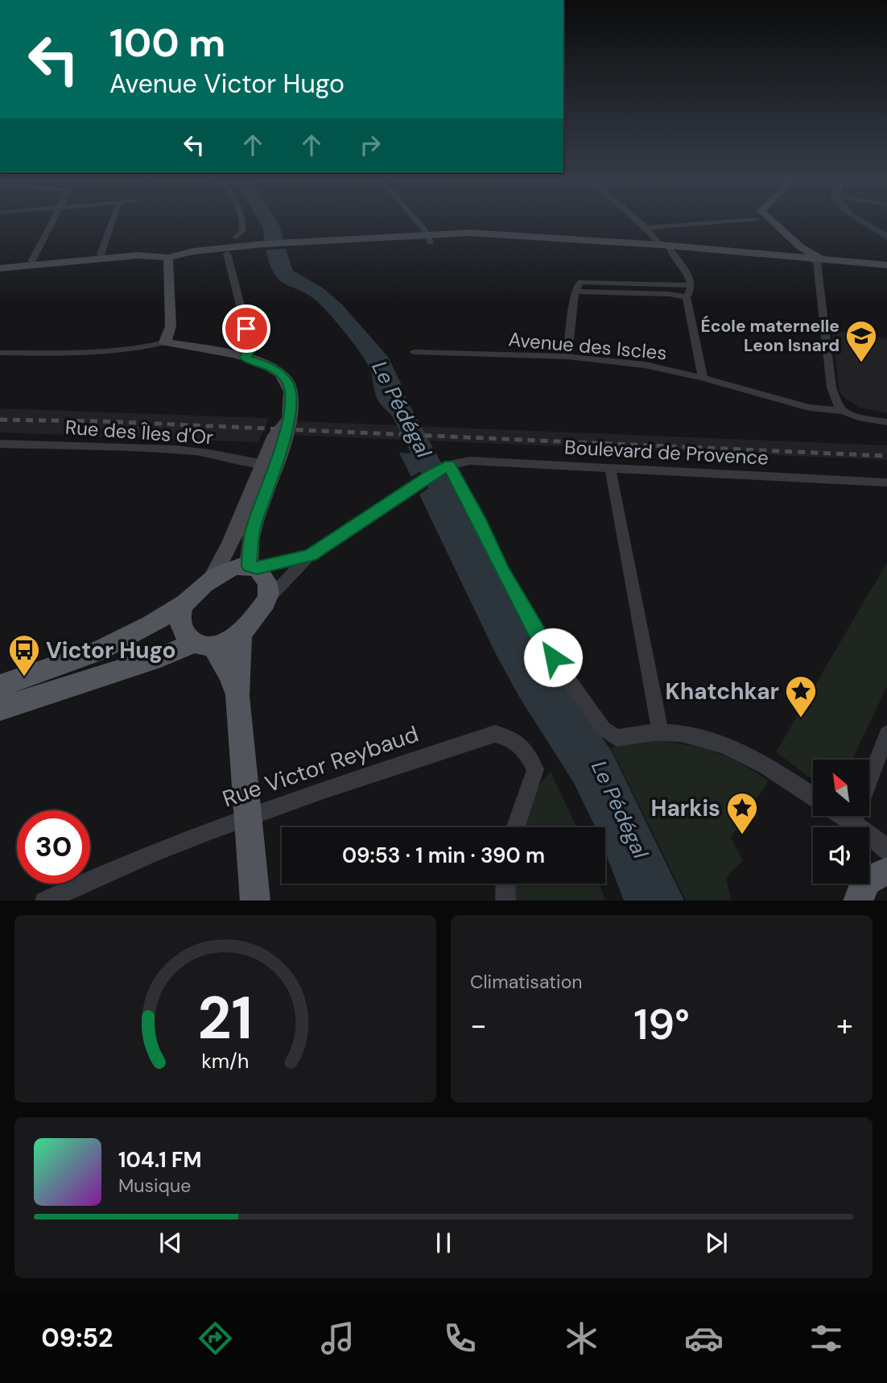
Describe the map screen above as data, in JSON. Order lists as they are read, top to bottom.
{
  "streets": {
    "street": [
      "Avenue des Iscles",
      "Rue des Îles d'Or",
      "Boulevard de Provence",
      "Rue Victor Reybaud"
    ]
  },
  "water": ["Le Pédégal"],
  "places": {
    "school or university": ["École maternelle Leon Isnard"],
    "bus stop": ["Victor Hugo"],
    "place": ["Khatchkar", "Harkis"]
  },
  "north": "top left",
  "page": {
    "turn": ["100 m", "Avenue Victor Hugo"],
    "limit": "30",
    "trip": "09:53 · 1 min · 390 m",
    "tile": "Climatisation",
    "heat": ["−", "19°", "+"],
    "song": ["104.1 FM", "Musique"],
    "tabs": "09:52",
    "gauge": ["21", "km/h"]
  }
}
